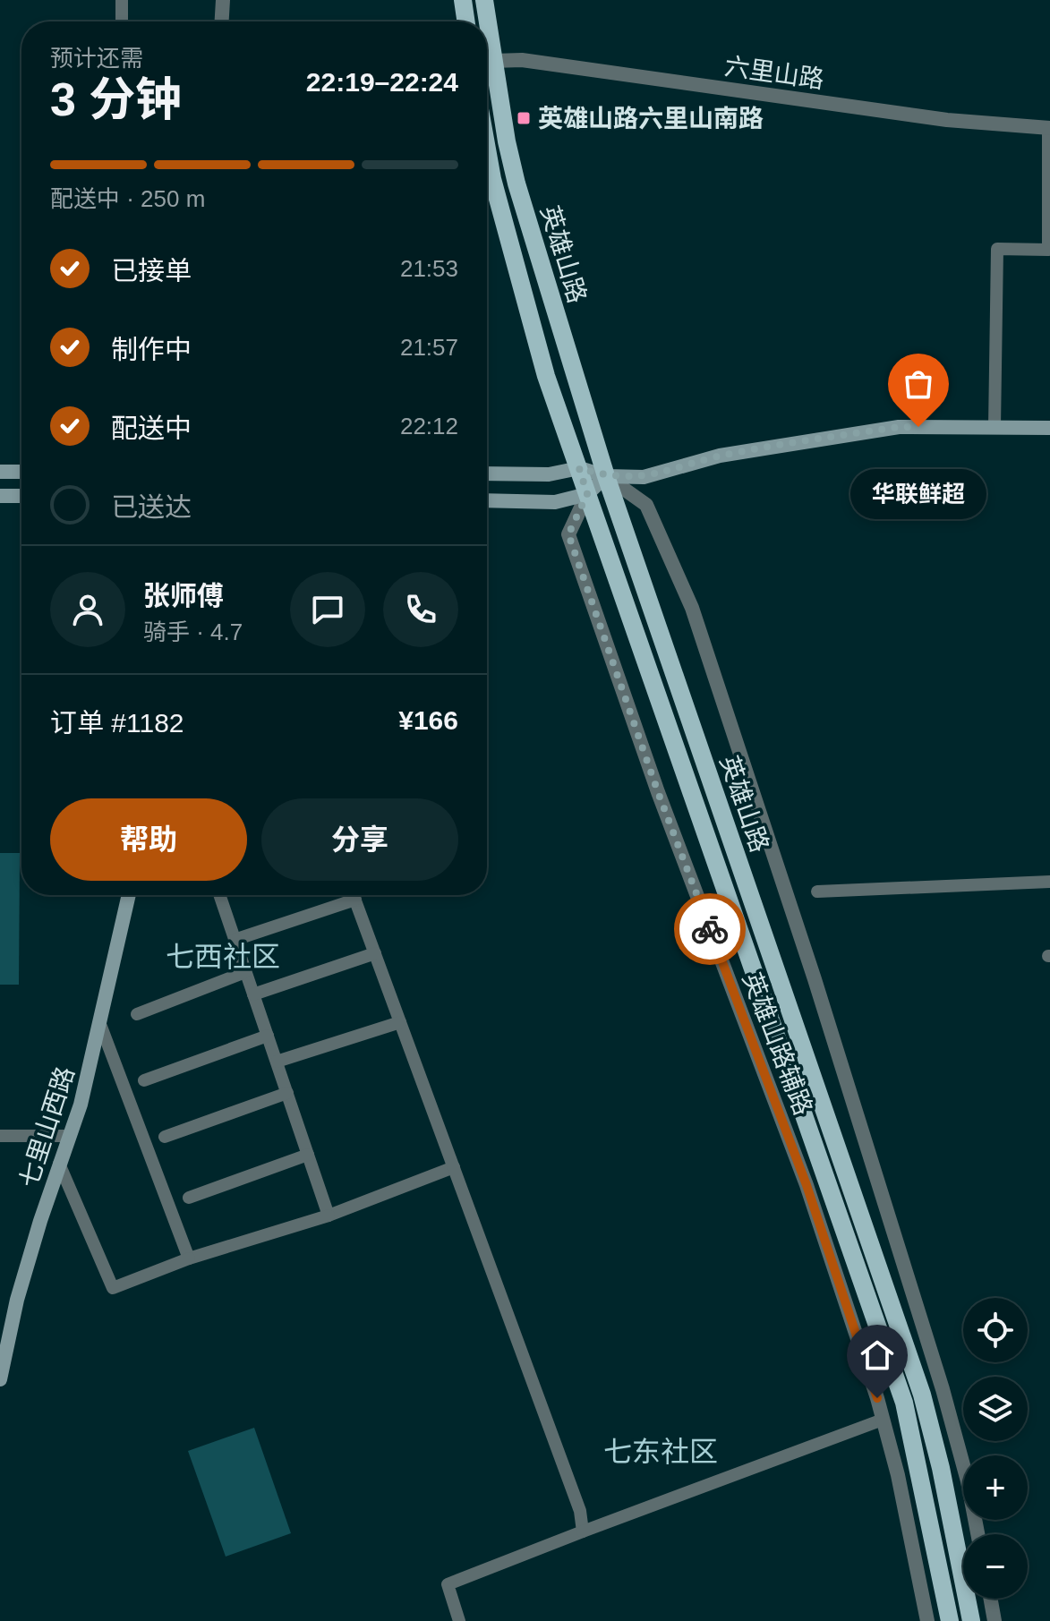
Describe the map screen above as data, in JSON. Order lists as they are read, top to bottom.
{
  "streets": {
    "main road": ["英雄山路", "七里山西路"],
    "street": ["六里山路", "英雄山路辅路"]
  },
  "crossings": [
    ["六里山路", "英雄山路"],
    ["英雄山路", "英雄山路辅路"]
  ],
  "districts": ["七西社区", "七东社区"],
  "places": {
    "transit": ["英雄山路六里山南路"],
    "other": ["华联鲜超"]
  },
  "page": {
    "heading": ["3 分钟", "预计还需", "22:19–22:24"],
    "panel": [
      "张师傅",
      "骑手 · 4.7",
      "订单 #1182",
      "¥166"
    ],
    "bar": "配送中 · 250 m",
    "list": [
      ["已接单", "21:53"],
      ["制作中", "21:57"],
      ["配送中", "22:12"],
      "已送达"
    ],
    "bubble": "华联鲜超",
    "buttons": ["帮助", "分享"],
    "map_buttons": ["+", "−"]
  }
}
